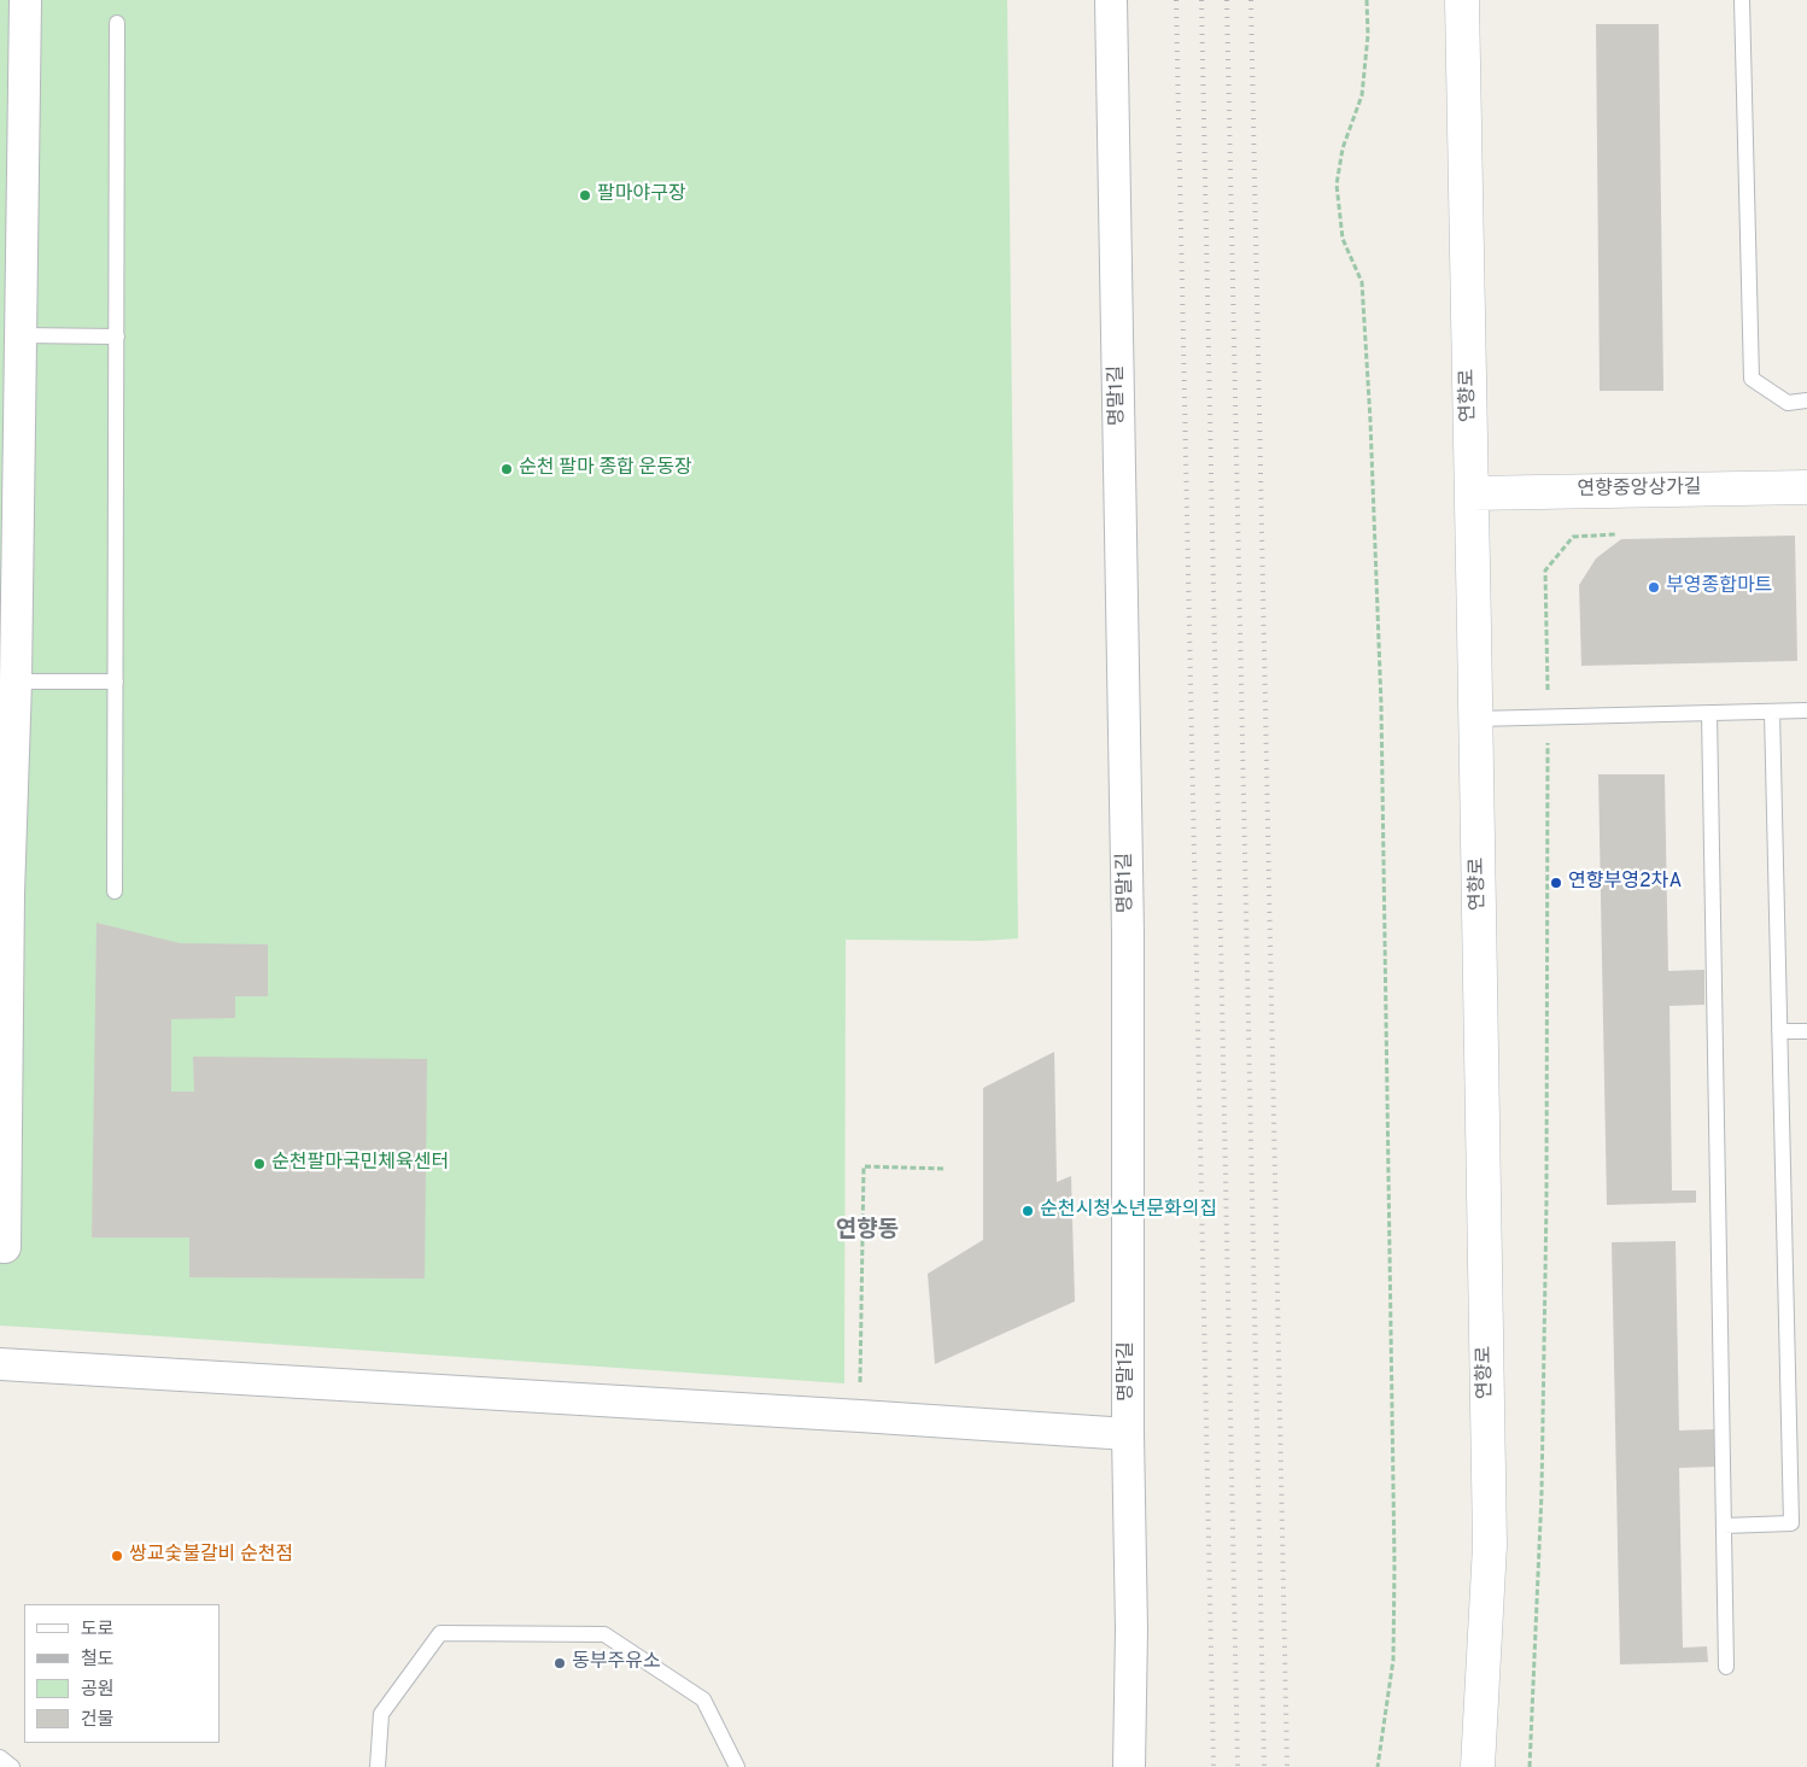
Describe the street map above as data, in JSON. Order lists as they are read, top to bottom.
{
  "streets": {
    "main road": ["연향로", "연향중앙상가길"],
    "street": ["명말1길"]
  },
  "crossings": [
    ["연향로", "연향중앙상가길"]
  ],
  "districts": ["연향동"],
  "places": [
    "팔마야구장",
    "순천 팔마 종합 운동장",
    "부영종합마트",
    "연향부영2차A",
    "순천팔마국민체육센터",
    "순천시청소년문화의집",
    "쌍교숯불갈비 순천점",
    "동부주유소"
  ],
  "legend": [
    "도로",
    "철도",
    "공원",
    "건물"
  ]
}
